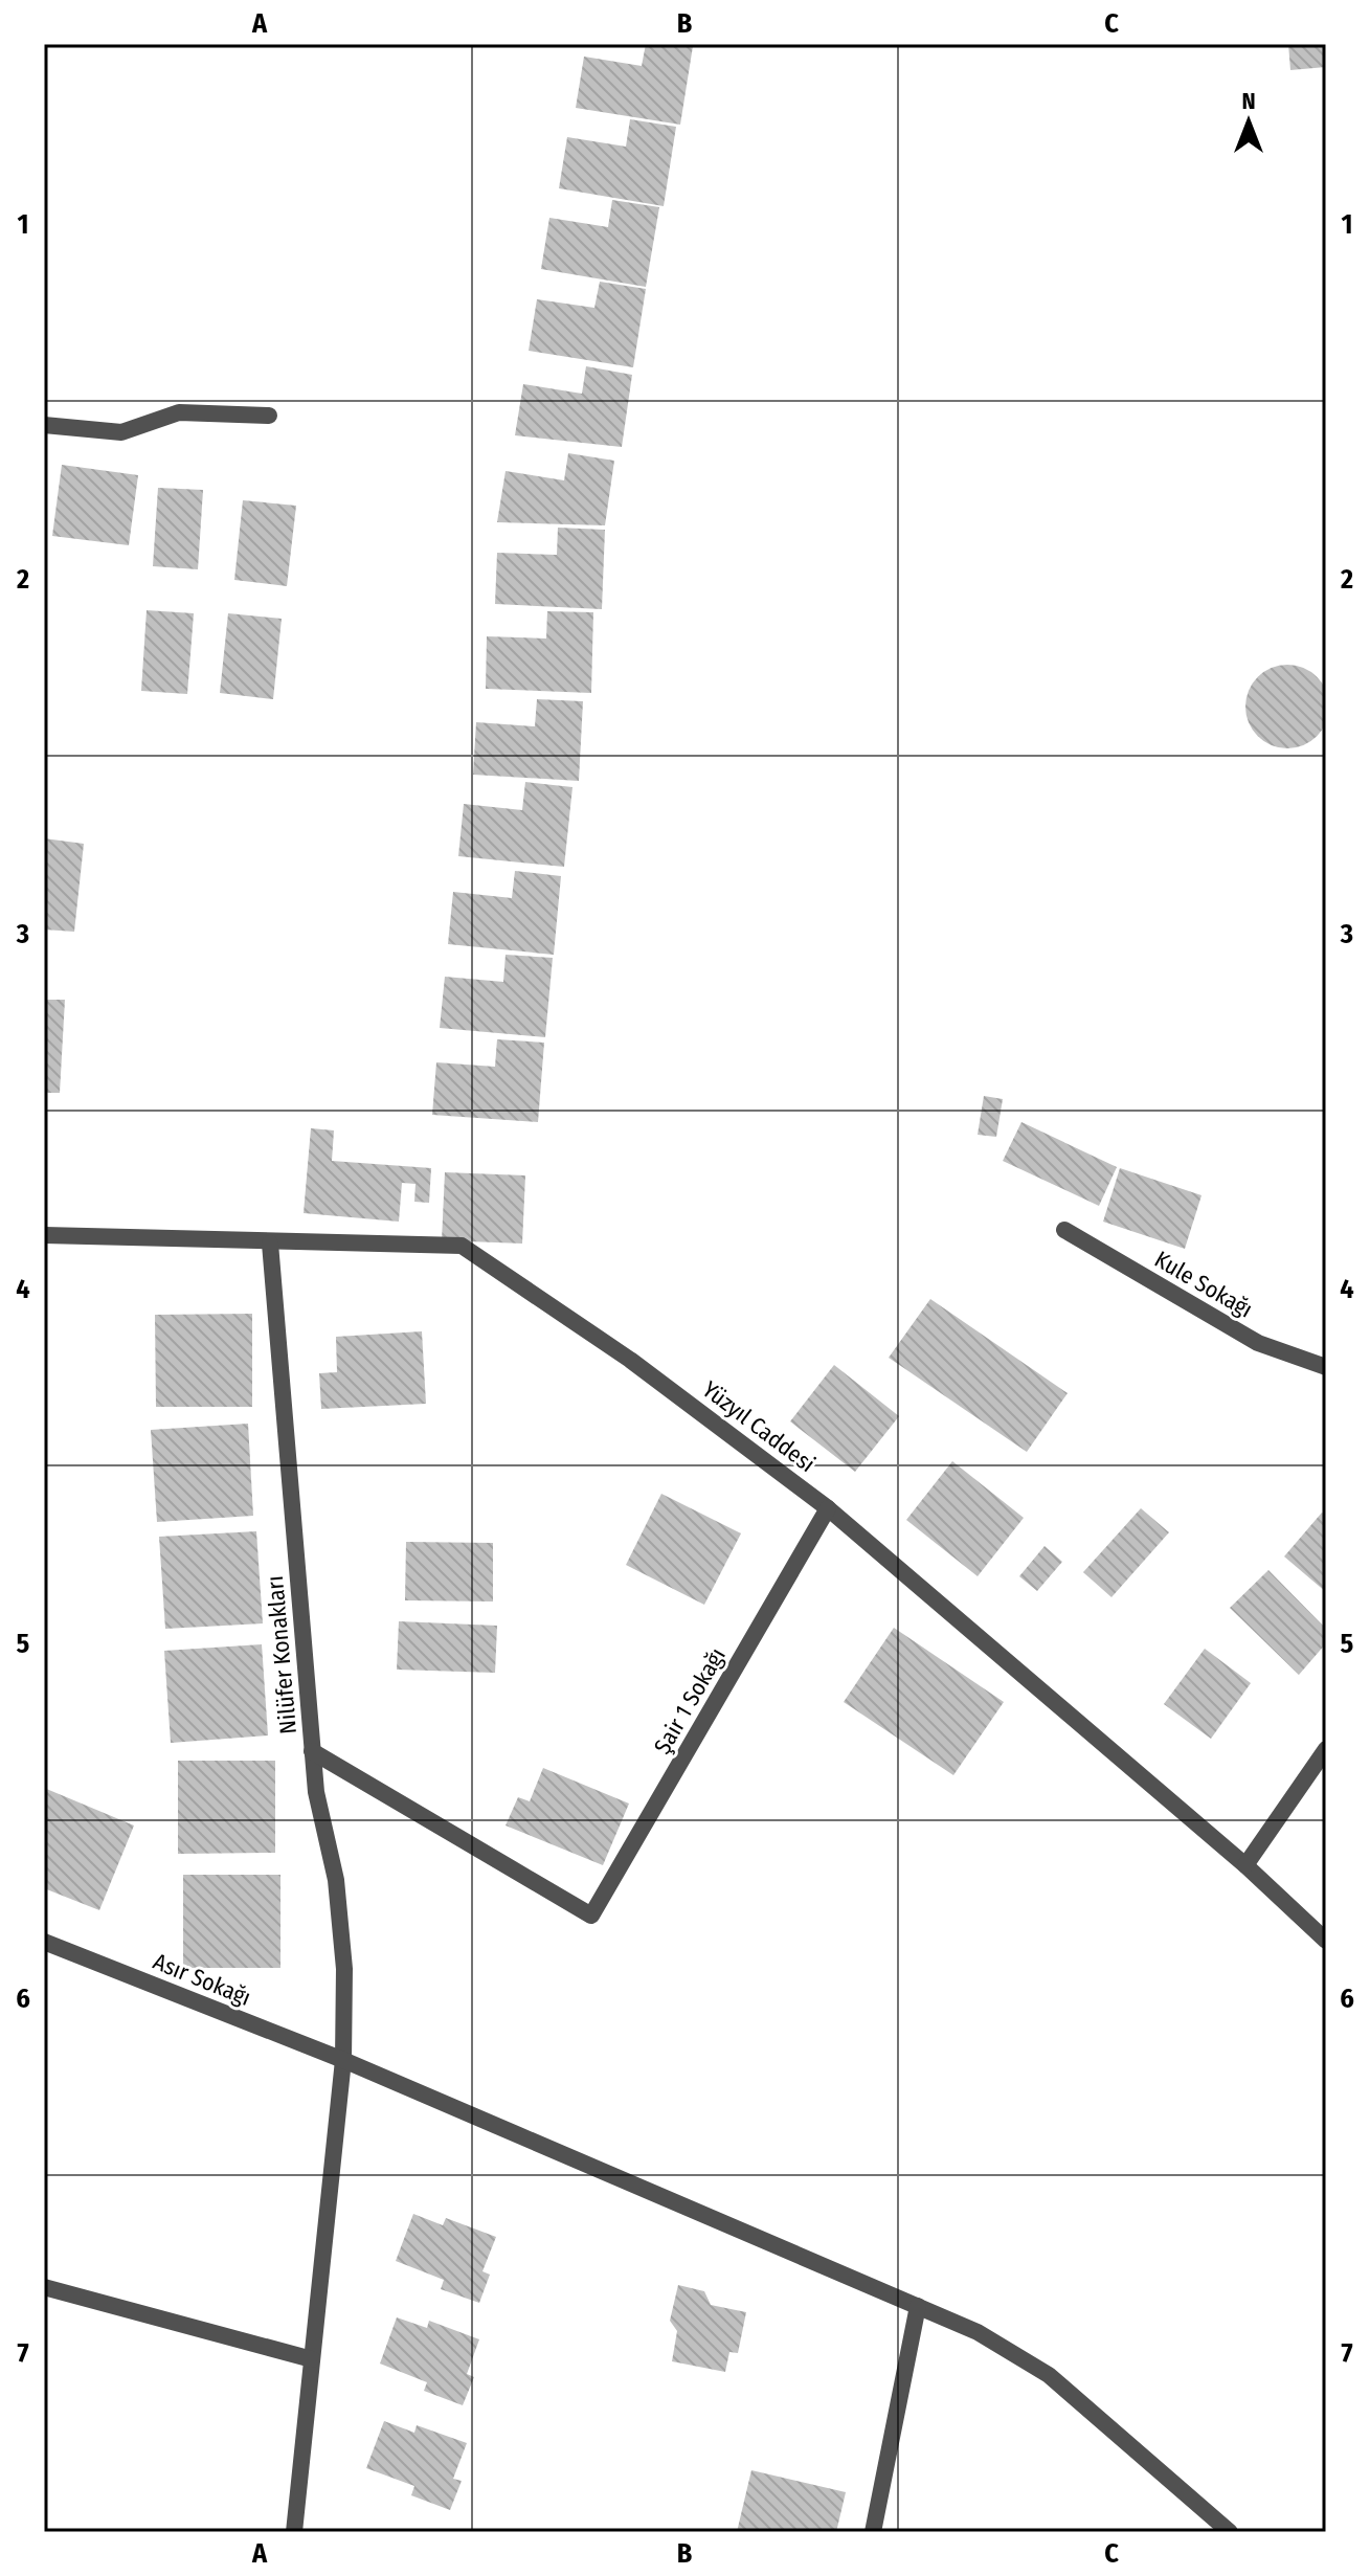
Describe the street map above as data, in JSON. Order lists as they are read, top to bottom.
{
  "streets": {
    "street": [
      "Kule Sokağı",
      "Yüzyıl Caddesi",
      "Nilüfer Konakları",
      "Şair 1 Sokağı",
      "Asır Sokağı"
    ]
  },
  "crossings": [
    ["Yüzyıl Caddesi", "Nilüfer Konakları"],
    ["Yüzyıl Caddesi", "Şair 1 Sokağı"],
    ["Nilüfer Konakları", "Şair 1 Sokağı"],
    ["Nilüfer Konakları", "Asır Sokağı"]
  ],
  "north": "top",
  "grid": {
    "columns": ["A", "B", "C"],
    "rows": [
      "1",
      "2",
      "3",
      "4",
      "5",
      "6",
      "7"
    ]
  }
}
